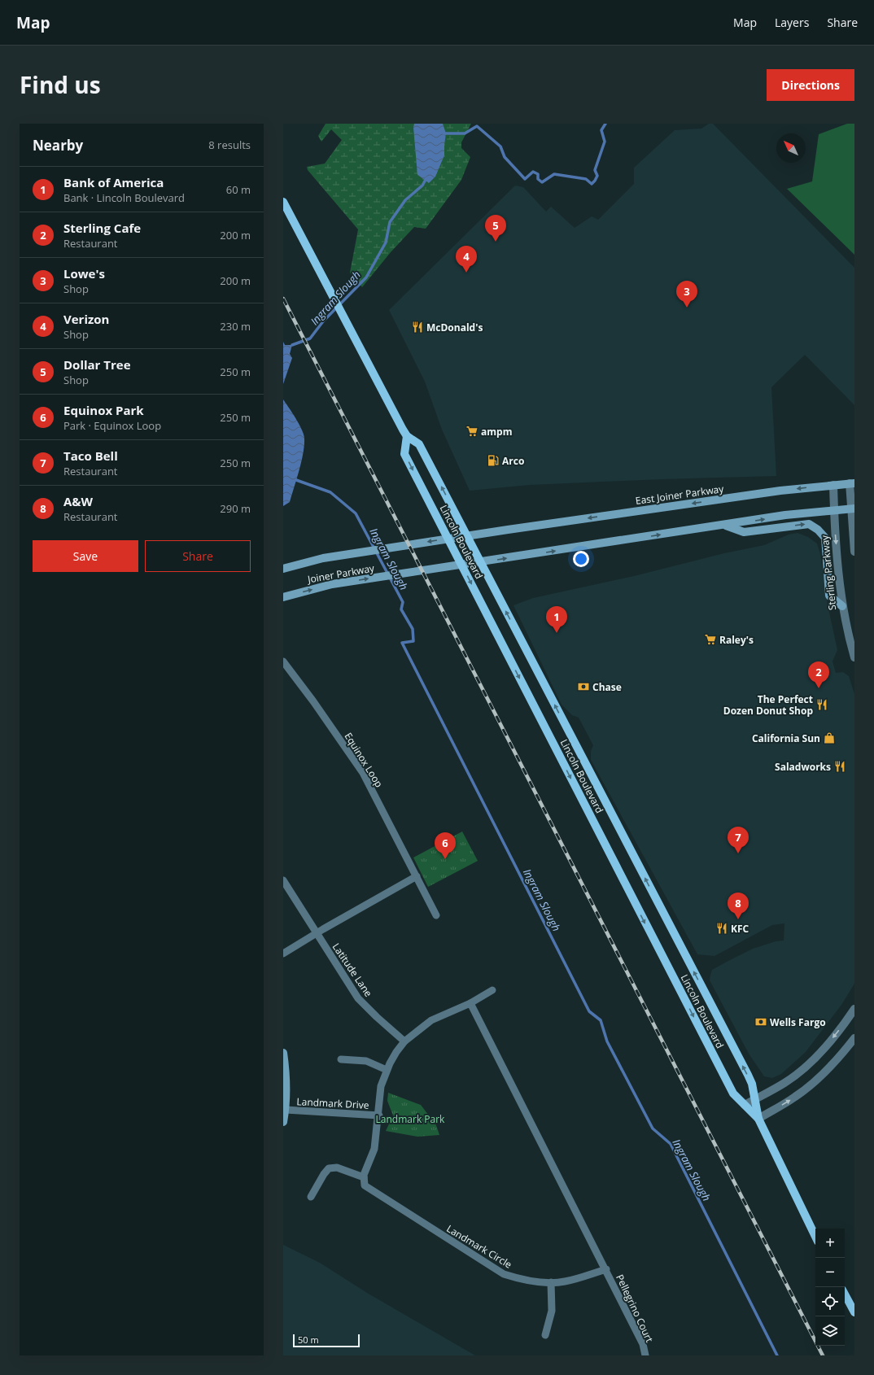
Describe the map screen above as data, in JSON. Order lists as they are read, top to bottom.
{
  "streets": {
    "main road": ["East Joiner Parkway", "Lincoln Boulevard", "Joiner Parkway"],
    "street": [
      "Sterling Parkway",
      "Equinox Loop",
      "Latitude Lane",
      "Landmark Drive",
      "Landmark Circle",
      "Pellegrino Court"
    ]
  },
  "crossings": [
    ["East Joiner Parkway", "Sterling Parkway"],
    ["East Joiner Parkway", "Joiner Parkway"],
    ["Landmark Circle", "Pellegrino Court"]
  ],
  "water": ["Ingram Slough"],
  "parks": ["Landmark Park"],
  "places": {
    "restaurant": [
      "McDonald's",
      "The Perfect Dozen Donut Shop",
      "Saladworks",
      "KFC"
    ],
    "supermarket": ["ampm", "Raley's"],
    "fuel station": ["Arco"],
    "bank": ["Chase", "Wells Fargo"],
    "shop": ["California Sun"]
  },
  "scale_bar": "50 m",
  "north": "top left",
  "page": {
    "header": "Map",
    "nav": ["Map", "Layers", "Share"],
    "title": "Find us",
    "buttons": [
      "Directions",
      ["Save", "Share"]
    ],
    "heading": ["Nearby", "8 results"],
    "list": [
      {
        "mark": "1",
        "name": "Bank of America",
        "note": "Bank · Lincoln Boulevard",
        "value": "60 m"
      },
      {
        "mark": "2",
        "name": "Sterling Cafe",
        "note": "Restaurant",
        "value": "200 m"
      },
      {
        "mark": "3",
        "name": "Lowe's",
        "note": "Shop",
        "value": "200 m"
      },
      {
        "mark": "4",
        "name": "Verizon",
        "note": "Shop",
        "value": "230 m"
      },
      {
        "mark": "5",
        "name": "Dollar Tree",
        "note": "Shop",
        "value": "250 m"
      },
      {
        "mark": "6",
        "name": "Equinox Park",
        "note": "Park · Equinox Loop",
        "value": "250 m"
      },
      {
        "mark": "7",
        "name": "Taco Bell",
        "note": "Restaurant",
        "value": "250 m"
      },
      {
        "mark": "8",
        "name": "A&W",
        "note": "Restaurant",
        "value": "290 m"
      }
    ],
    "pins": [
      "5",
      "4",
      "3",
      "1",
      "2",
      "7",
      "6",
      "8"
    ],
    "map_buttons": ["+", "−"],
    "scale": "50 m"
  }
}
